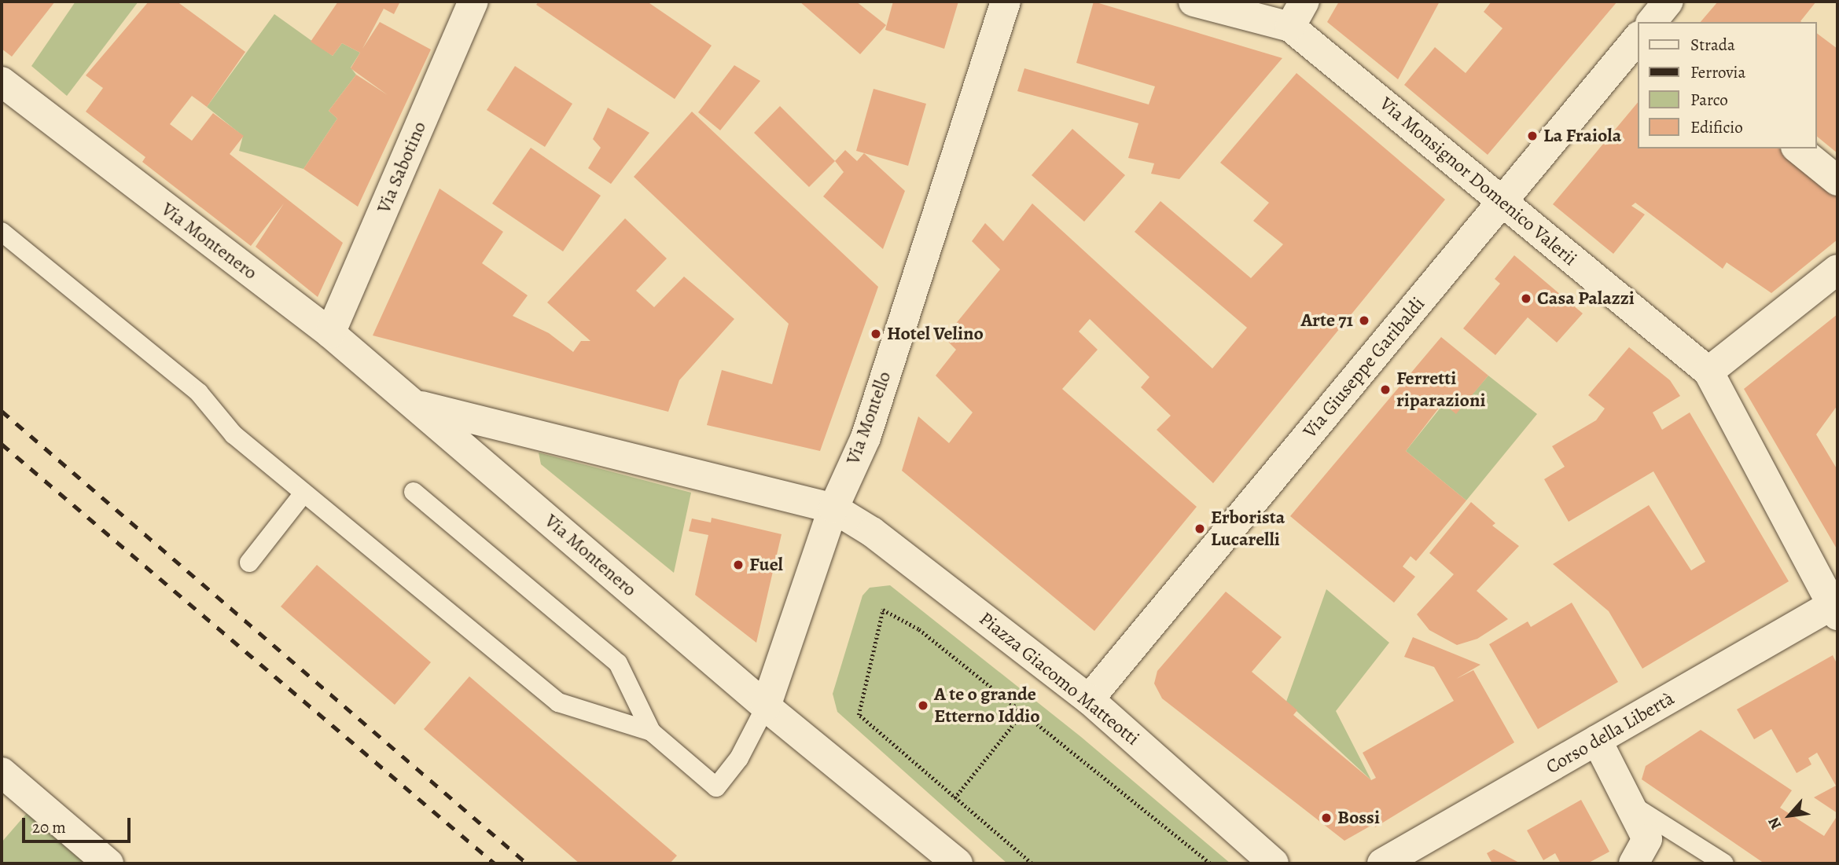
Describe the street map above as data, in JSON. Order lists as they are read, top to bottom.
{
  "streets": {
    "street": [
      "Via Sabotino",
      "Via Monsignor Domenico Valerii",
      "Via Montenero",
      "Via Giuseppe Garibaldi",
      "Via Montello",
      "Piazza Giacomo Matteotti",
      "Corso della Libertà"
    ]
  },
  "crossings": [
    ["Via Sabotino", "Via Montenero"],
    ["Via Monsignor Domenico Valerii", "Via Giuseppe Garibaldi"],
    ["Via Monsignor Domenico Valerii", "Corso della Libertà"],
    ["Via Montenero", "Via Montello"],
    ["Via Montenero", "Piazza Giacomo Matteotti"],
    ["Via Giuseppe Garibaldi", "Piazza Giacomo Matteotti"],
    ["Via Montello", "Piazza Giacomo Matteotti"]
  ],
  "places": [
    "La Fraiola",
    "Casa Palazzi",
    "Arte 71",
    "Hotel Velino",
    "Ferretti riparazioni",
    "Erborista Lucarelli",
    "Fuel",
    "A te o grande Etterno Iddio",
    "Bossi"
  ],
  "legend": [
    "Strada",
    "Ferrovia",
    "Parco",
    "Edificio"
  ],
  "scale_bar": "20 m",
  "north": "bottom left"
}
